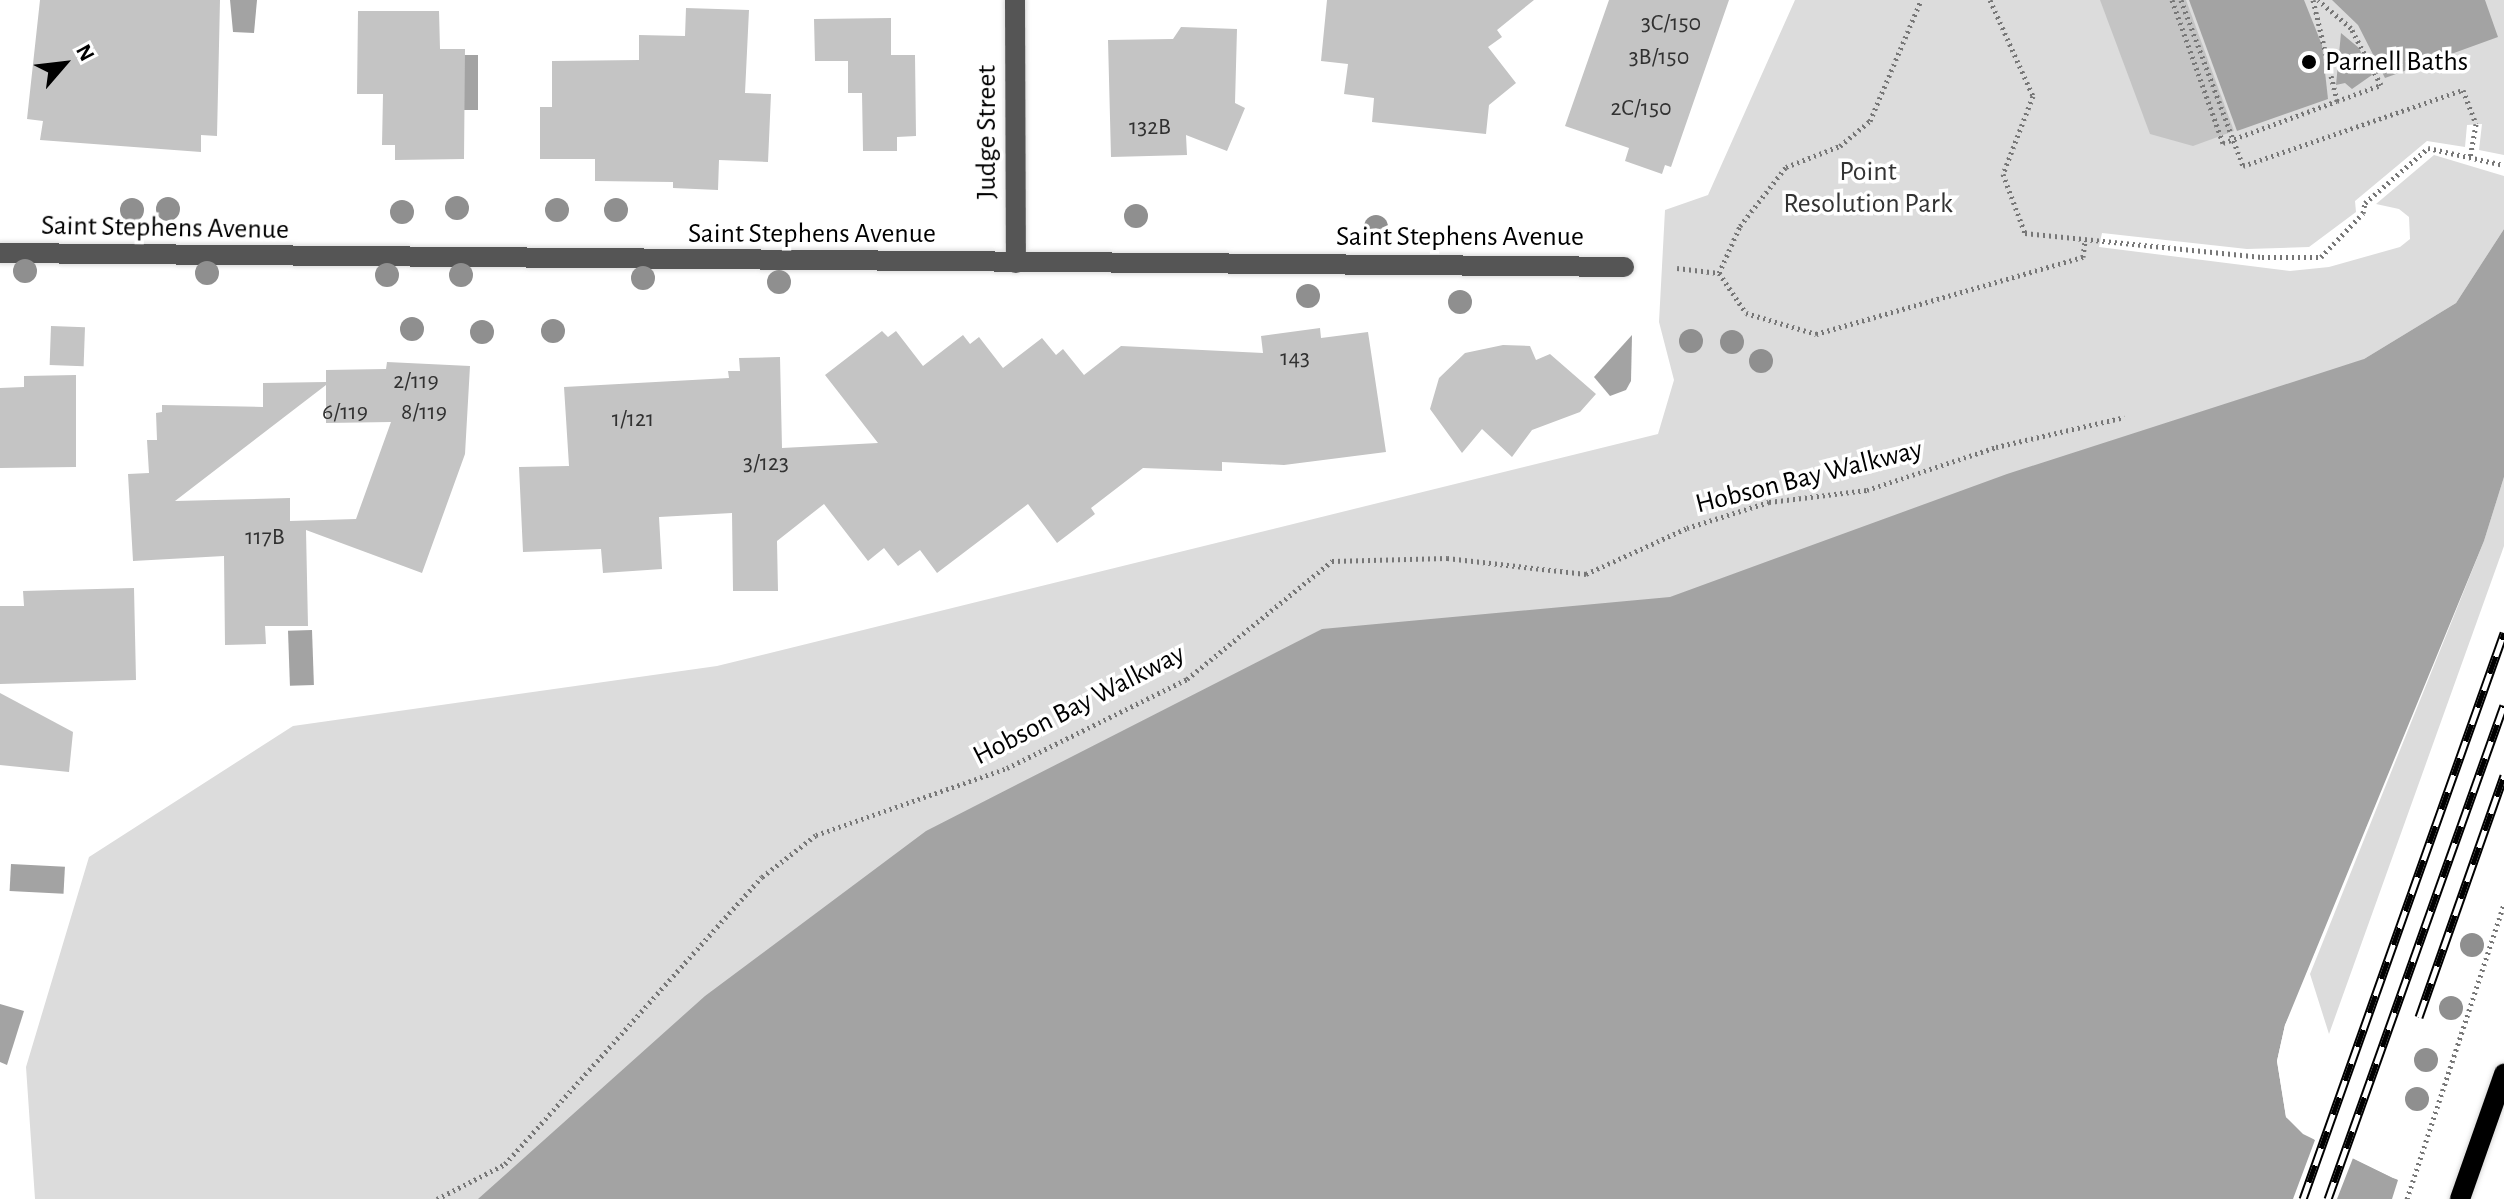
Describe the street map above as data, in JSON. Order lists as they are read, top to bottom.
{
  "streets": {
    "street": ["Judge Street", "Saint Stephens Avenue"],
    "path": ["Hobson Bay Walkway"]
  },
  "crossings": [
    ["Judge Street", "Saint Stephens Avenue"]
  ],
  "parks": ["Point Resolution Park"],
  "places": ["Parnell Baths"],
  "house_numbers": [
    "3C/150",
    "3B/150",
    "2C/150",
    "132B",
    "143",
    "2/119",
    "6/119",
    "8/119",
    "1/121",
    "3/123",
    "117B"
  ],
  "north": "top right"
}
